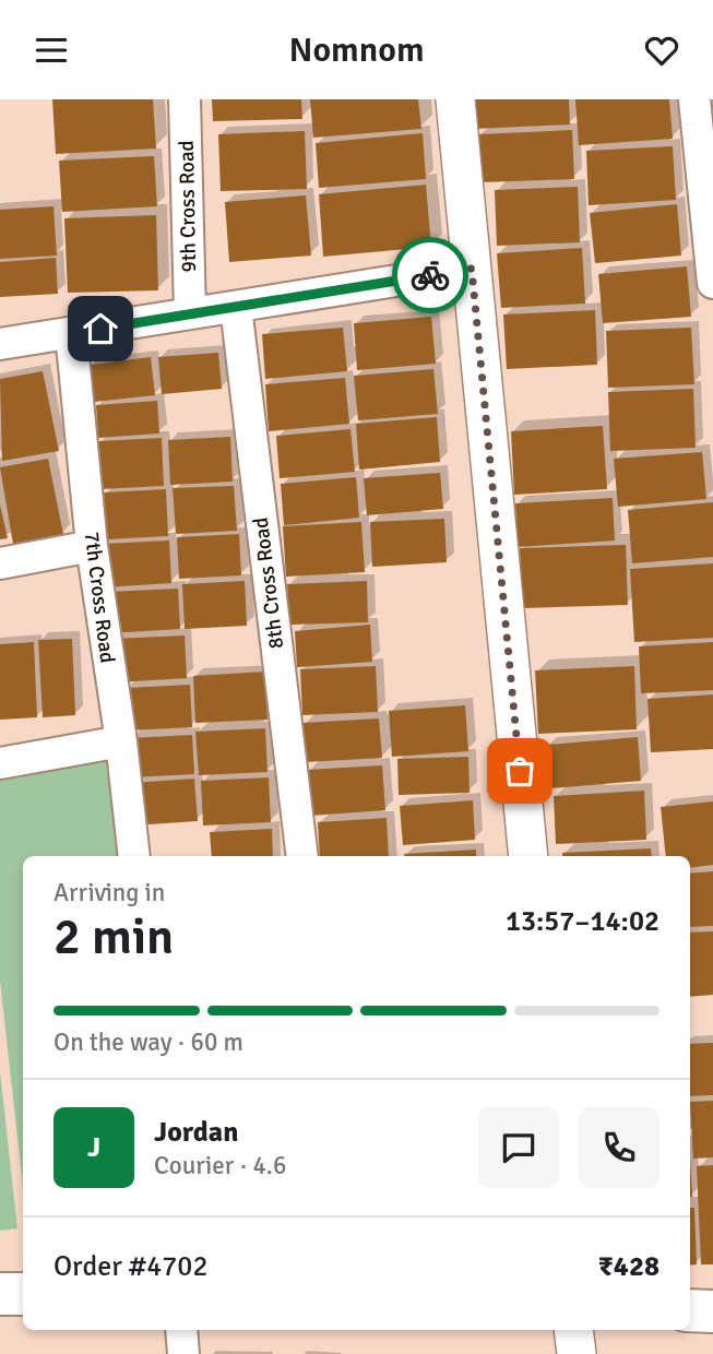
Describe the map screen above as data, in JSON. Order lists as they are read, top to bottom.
{
  "streets": {
    "street": ["9th Cross Road", "8th Cross Road", "7th Cross Road"]
  },
  "page": {
    "header": "Nomnom",
    "heading": ["2 min", "Arriving in", "13:57–14:02"],
    "panel": [
      "Jordan",
      "Courier · 4.6",
      "Order #4702",
      "₹428"
    ],
    "bar": "On the way · 60 m",
    "round": "J"
  }
}
